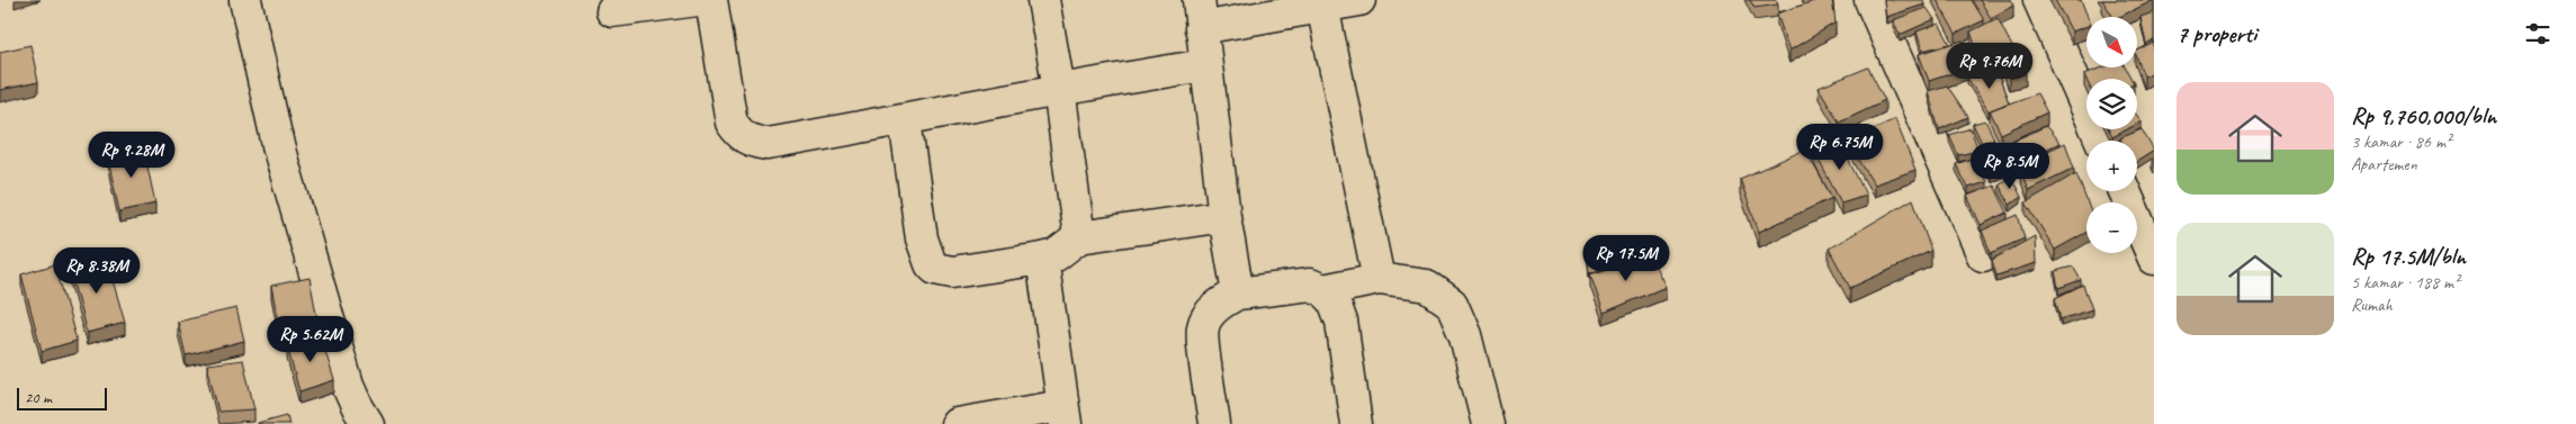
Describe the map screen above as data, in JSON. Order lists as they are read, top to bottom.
{
  "scale_bar": "20 m",
  "north": "bottom right",
  "page": {
    "heading": "7 properti",
    "map_buttons": ["+", "−"],
    "price": [
      "Rp 9.76M",
      "Rp 6.75M",
      "Rp 9.28M",
      "Rp 8.5M",
      "Rp 17.5M",
      "Rp 8.38M",
      "Rp 5.62M"
    ],
    "list": [
      {
        "name": "Rp 9,760,000/bln",
        "note": "3 kamar · 86 m² · Apartemen"
      },
      {
        "name": "Rp 17.5M/bln",
        "note": "5 kamar · 188 m² · Rumah"
      }
    ],
    "scale": "20 m"
  }
}
